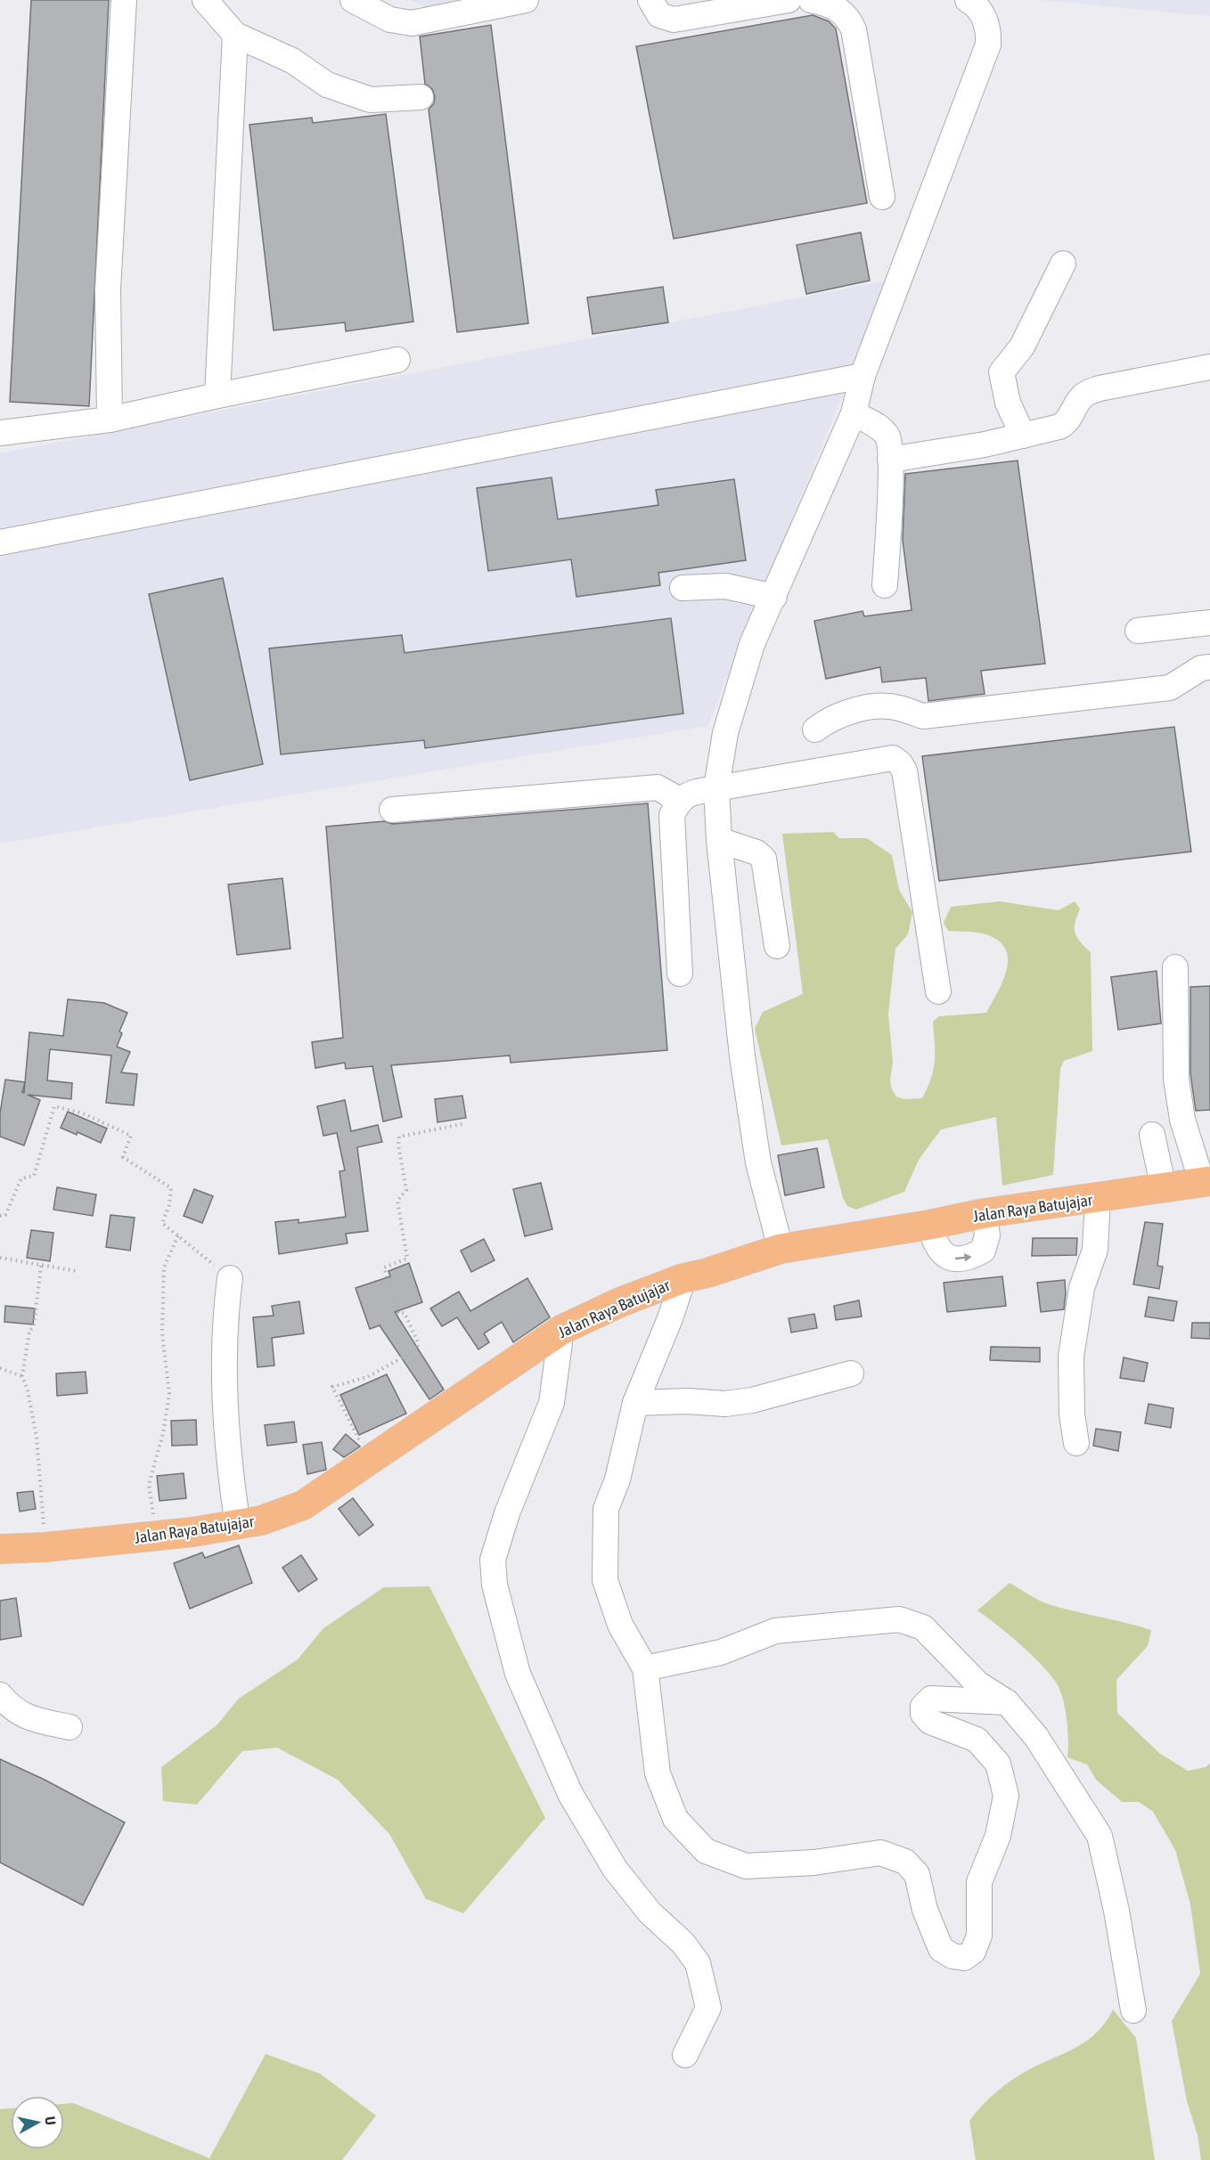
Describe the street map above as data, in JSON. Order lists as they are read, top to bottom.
{
  "streets": {
    "highway": ["Jalan Raya Batujajar"]
  },
  "north": "right"
}
